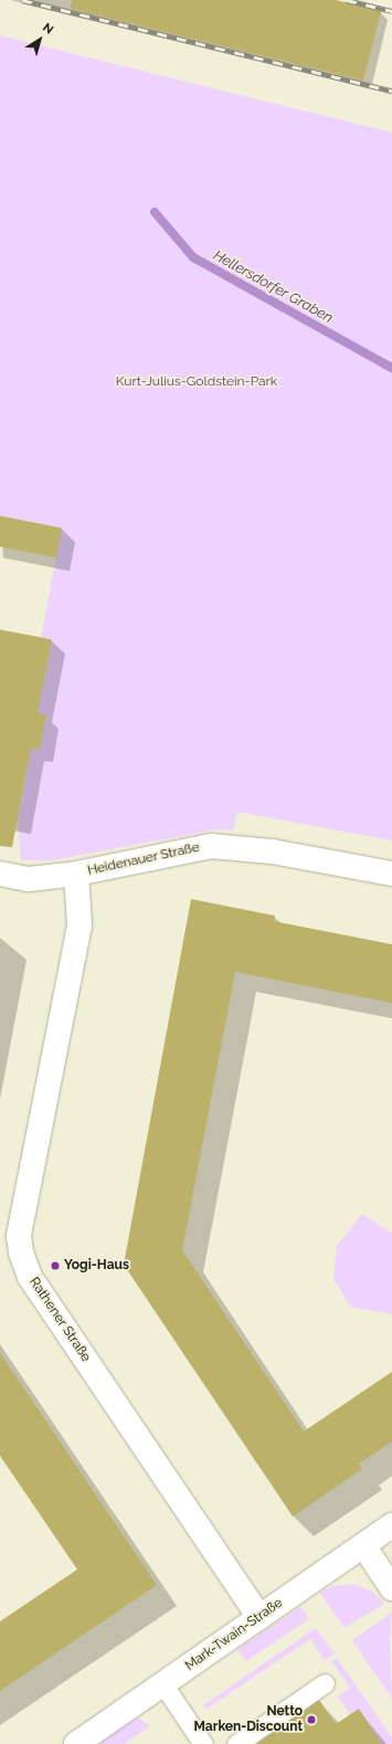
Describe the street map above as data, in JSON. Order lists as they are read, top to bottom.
{
  "streets": {
    "street": ["Heidenauer Straße", "Rathener Straße", "Mark-Twain-Straße"]
  },
  "crossings": [
    ["Heidenauer Straße", "Rathener Straße"],
    ["Rathener Straße", "Mark-Twain-Straße"]
  ],
  "water": ["Hellersdorfer Graben"],
  "parks": ["Kurt-Julius-Goldstein-Park"],
  "places": ["Yogi-Haus", "Netto Marken-Discount"],
  "north": "top right"
}
